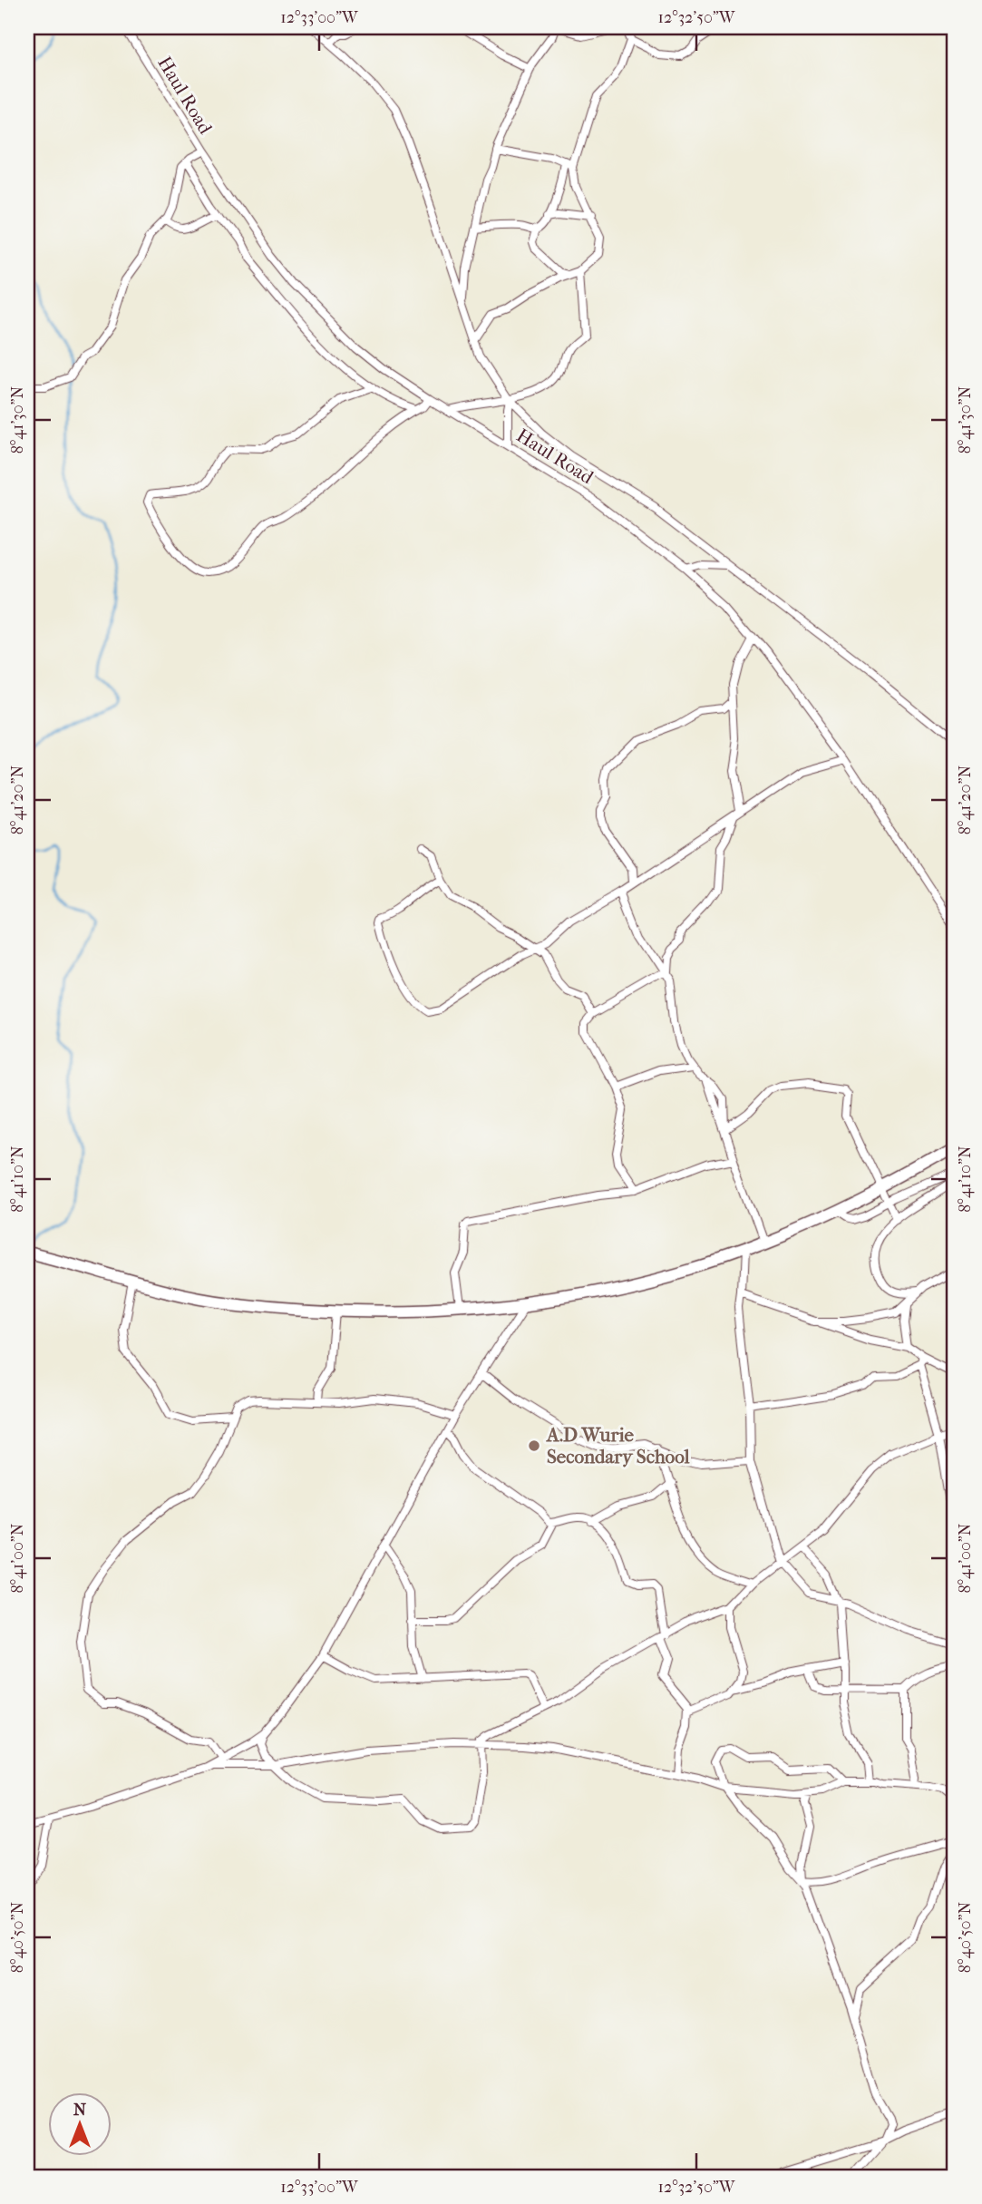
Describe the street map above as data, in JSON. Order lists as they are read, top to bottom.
{
  "streets": {
    "street": ["Haul Road"]
  },
  "places": ["A.D Wurie Secondary School"],
  "north": "top",
  "coordinates": [
    "12°33'00\"W",
    "12°32'50\"W",
    "8°41'30\"N",
    "8°41'20\"N",
    "8°41'10\"N",
    "8°41'00\"N",
    "8°40'50\"N"
  ]
}
